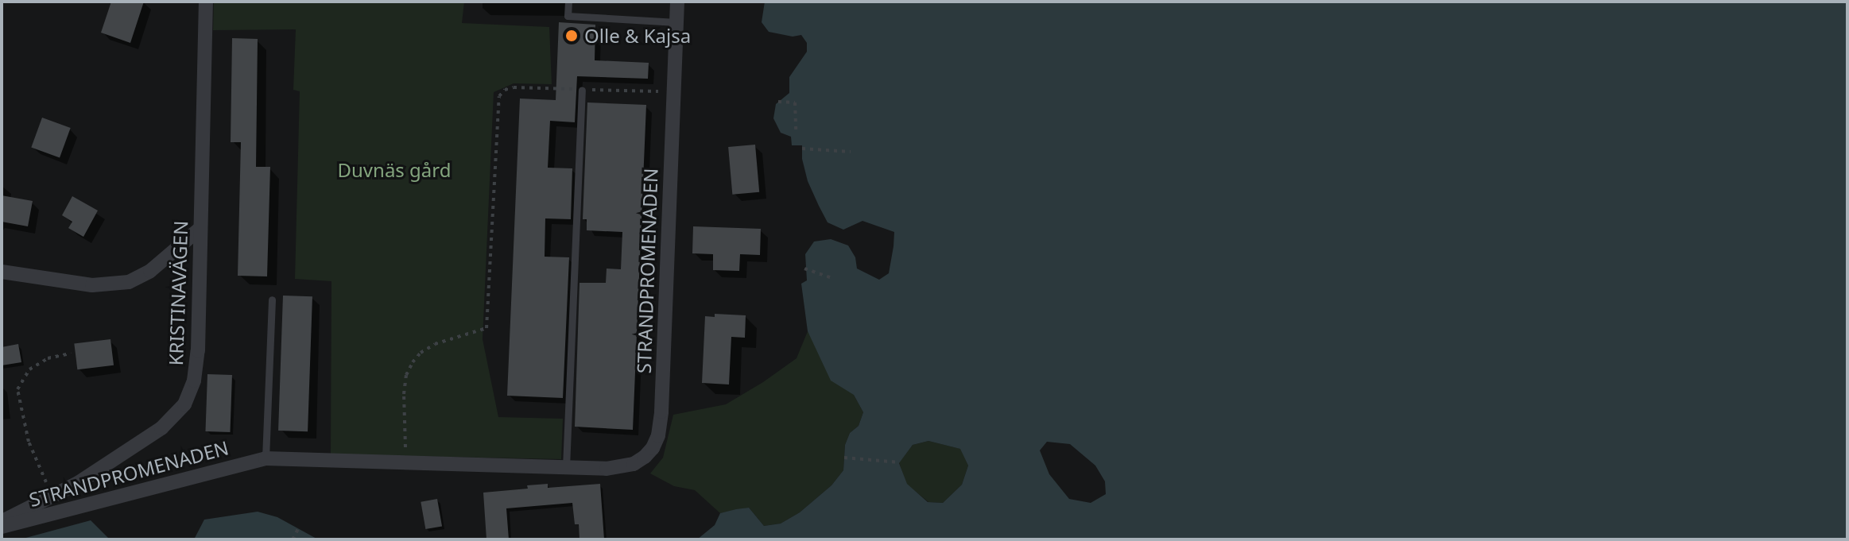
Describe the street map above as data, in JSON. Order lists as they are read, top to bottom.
{
  "streets": {
    "street": ["STRANDPROMENADEN", "KRISTINAVÄGEN"]
  },
  "crossings": [
    ["STRANDPROMENADEN", "KRISTINAVÄGEN"]
  ],
  "parks": ["Duvnäs gård"],
  "places": ["Olle & Kajsa"]
}
